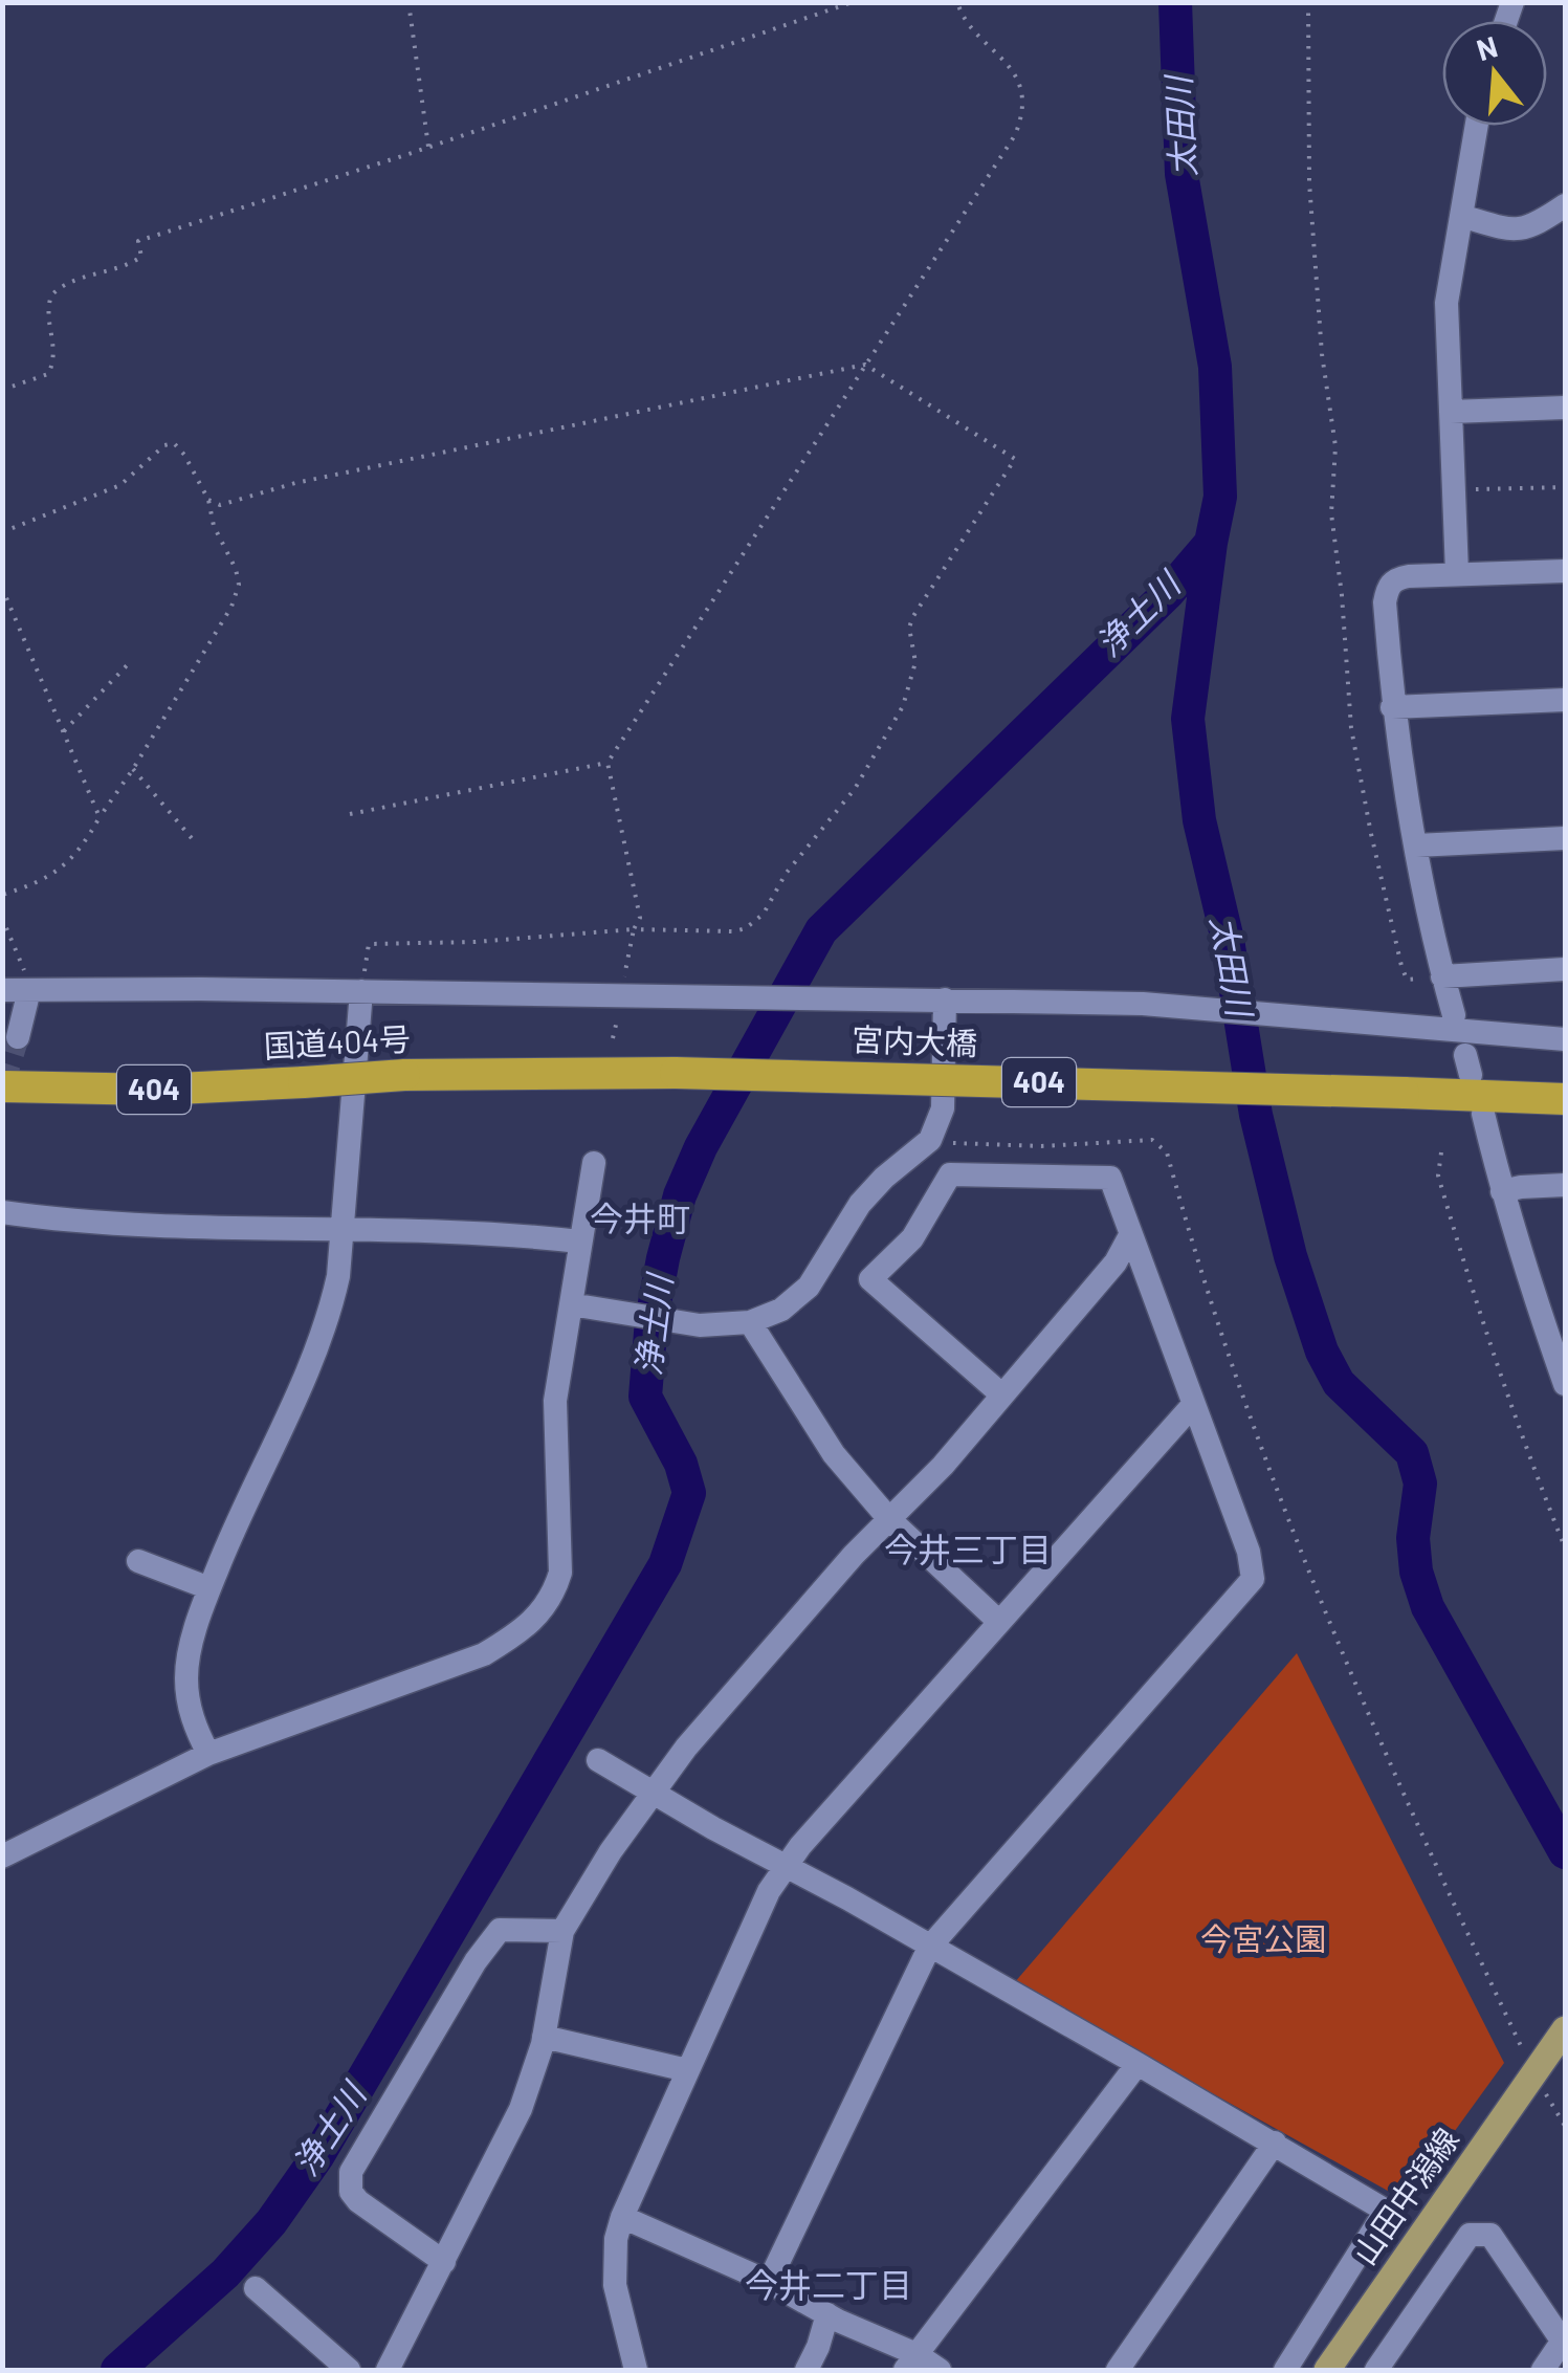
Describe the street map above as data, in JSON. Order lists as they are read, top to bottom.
{
  "streets": {
    "highway": ["宮内大橋", "国道404号", "404"],
    "main road": ["山田中潟線"]
  },
  "crossings": [
    ["宮内大橋", "国道404号"]
  ],
  "districts": ["今井町", "今井三丁目", "今井二丁目"],
  "water": ["太田川", "浄土川"],
  "parks": ["今宮公園"],
  "north": "top"
}
